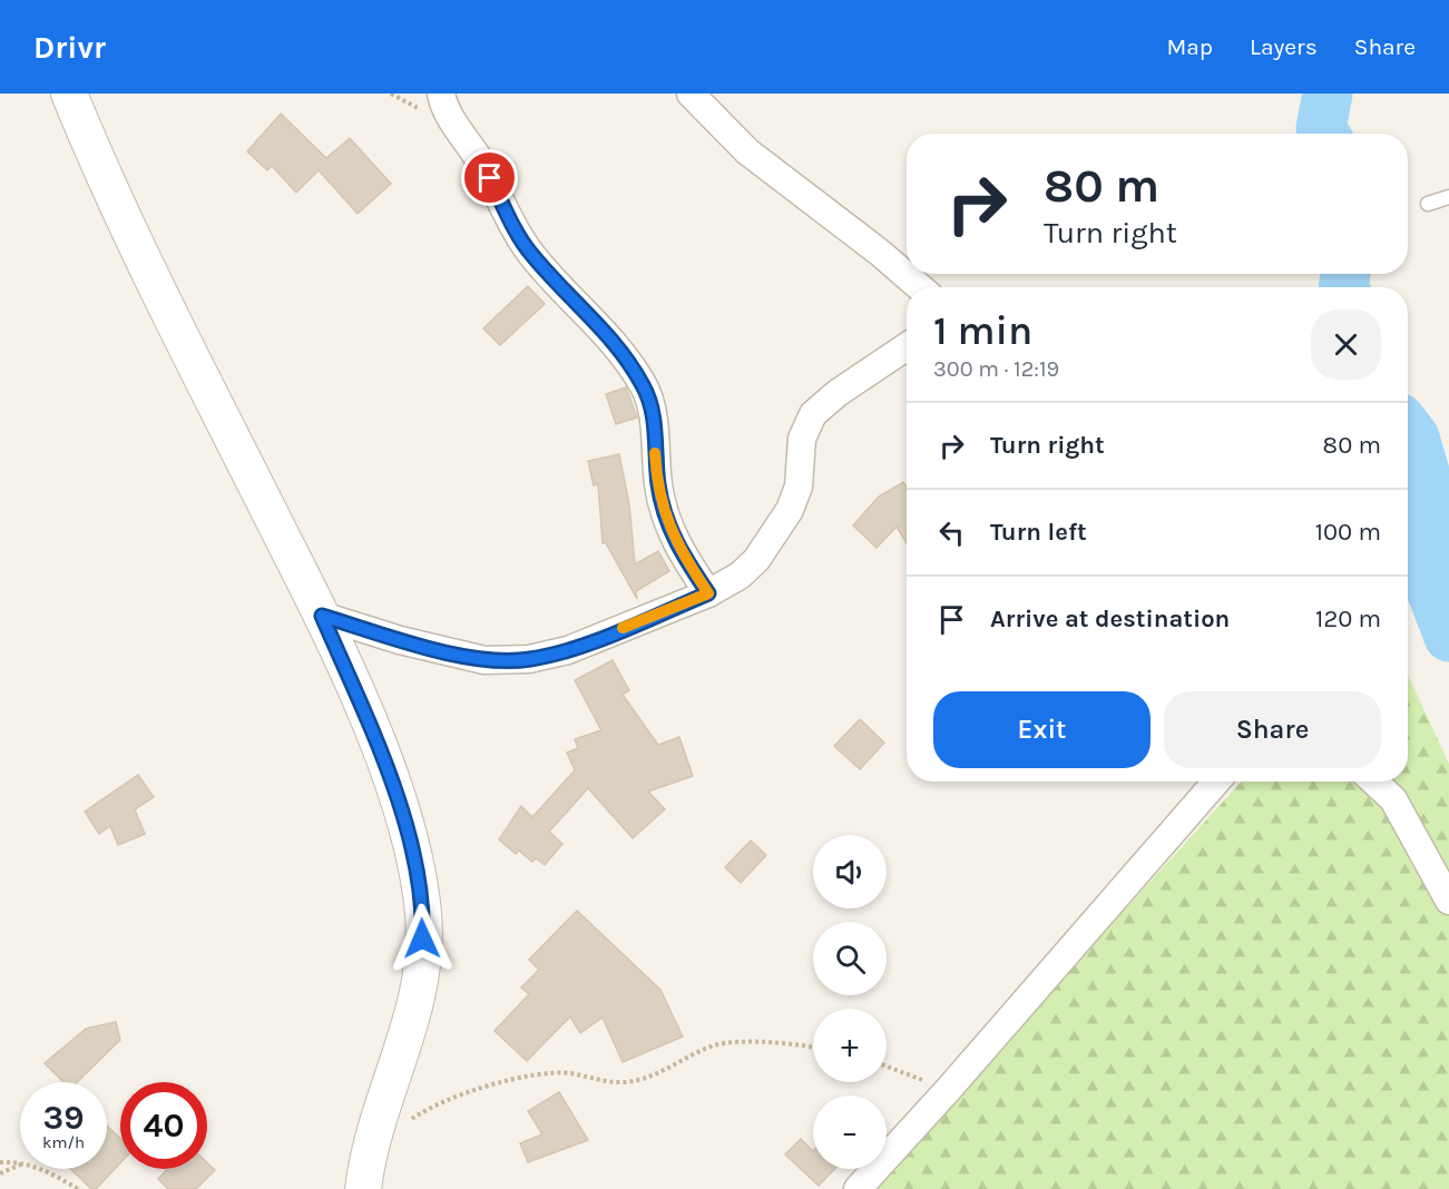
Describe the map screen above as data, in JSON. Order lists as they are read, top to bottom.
{
  "page": {
    "header": "Drivr",
    "nav": ["Map", "Layers", "Share"],
    "turn": ["80 m", "Turn right"],
    "heading": ["1 min", "300 m · 12:19"],
    "list": [
      {
        "name": "Turn right",
        "value": "80 m"
      },
      {
        "name": "Turn left",
        "value": "100 m"
      },
      {
        "name": "Arrive at destination",
        "value": "120 m"
      }
    ],
    "buttons": ["Exit", "Share"],
    "map_buttons": ["+", "−"],
    "speed": "39 km/h",
    "limit": "40"
  }
}
